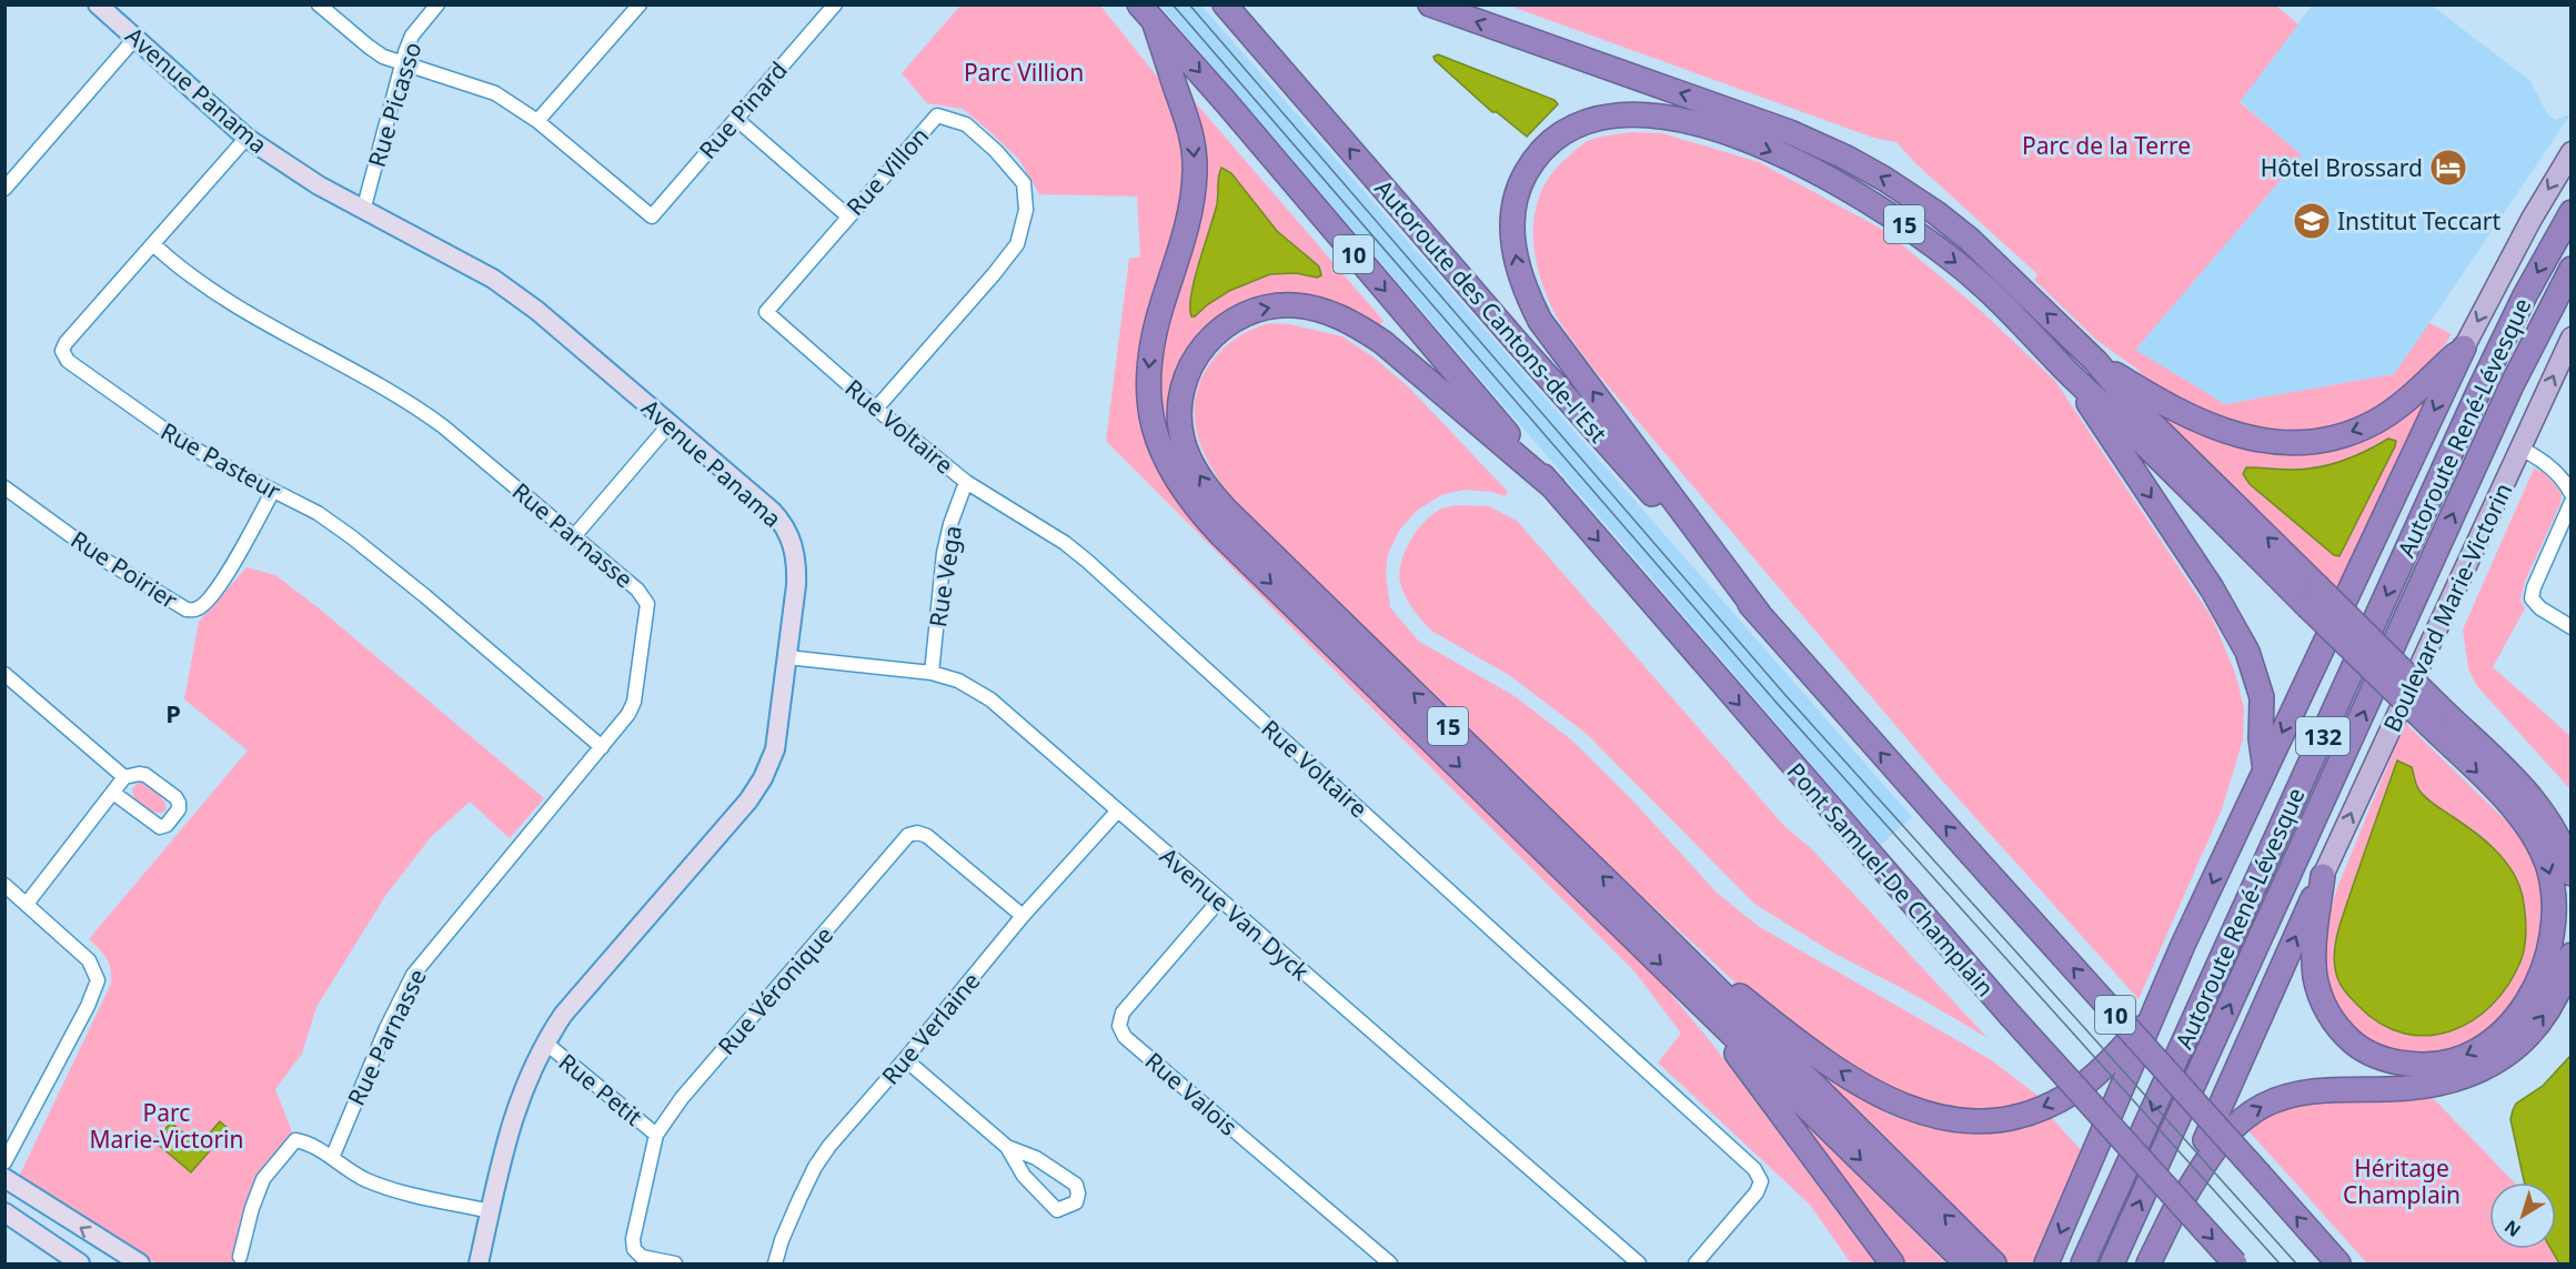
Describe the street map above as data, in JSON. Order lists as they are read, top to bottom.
{
  "streets": {
    "highway": [
      "15",
      "10",
      "Autoroute des Cantons-de-l'Est",
      "Autoroute René-Lévesque",
      "132",
      "Pont Samuel-De Champlain"
    ],
    "main road": ["Boulevard Marie-Victorin"],
    "street": [
      "Avenue Panama",
      "Rue Picasso",
      "Rue Pinard",
      "Rue Villon",
      "Rue Voltaire",
      "Rue Pasteur",
      "Rue Parnasse",
      "Rue Poirier",
      "Rue Vega",
      "Avenue Van Dyck",
      "Rue Véronique",
      "Rue Verlaine",
      "Rue Petit",
      "Rue Valois"
    ]
  },
  "crossings": [
    ["Avenue Panama", "Rue Picasso"],
    ["Avenue Panama", "Rue Pasteur"],
    ["Avenue Panama", "Avenue Van Dyck"],
    ["Avenue Panama", "Rue Petit"],
    ["Rue Villon", "Rue Voltaire"],
    ["15", "10"],
    ["15", "Autoroute des Cantons-de-l'Est"],
    ["15", "Pont Samuel-De Champlain"],
    ["10", "Autoroute des Cantons-de-l'Est"],
    ["10", "Pont Samuel-De Champlain"],
    ["Rue Voltaire", "Rue Vega"],
    ["Rue Pasteur", "Rue Parnasse"],
    ["Rue Pasteur", "Rue Poirier"],
    ["Rue Vega", "Avenue Van Dyck"],
    ["Avenue Van Dyck", "Rue Verlaine"],
    ["Avenue Van Dyck", "Rue Valois"],
    ["Rue Véronique", "Rue Verlaine"],
    ["Rue Véronique", "Rue Petit"]
  ],
  "one_way": ["Boulevard Marie-Victorin"],
  "districts": ["P"],
  "parks": [
    "Parc Villion",
    "Parc de la Terre",
    "Parc Marie-Victorin",
    "Héritage Champlain"
  ],
  "places": {
    "hotel": ["Hôtel Brossard"],
    "school or university": ["Institut Teccart"]
  },
  "north": "bottom left"
}
